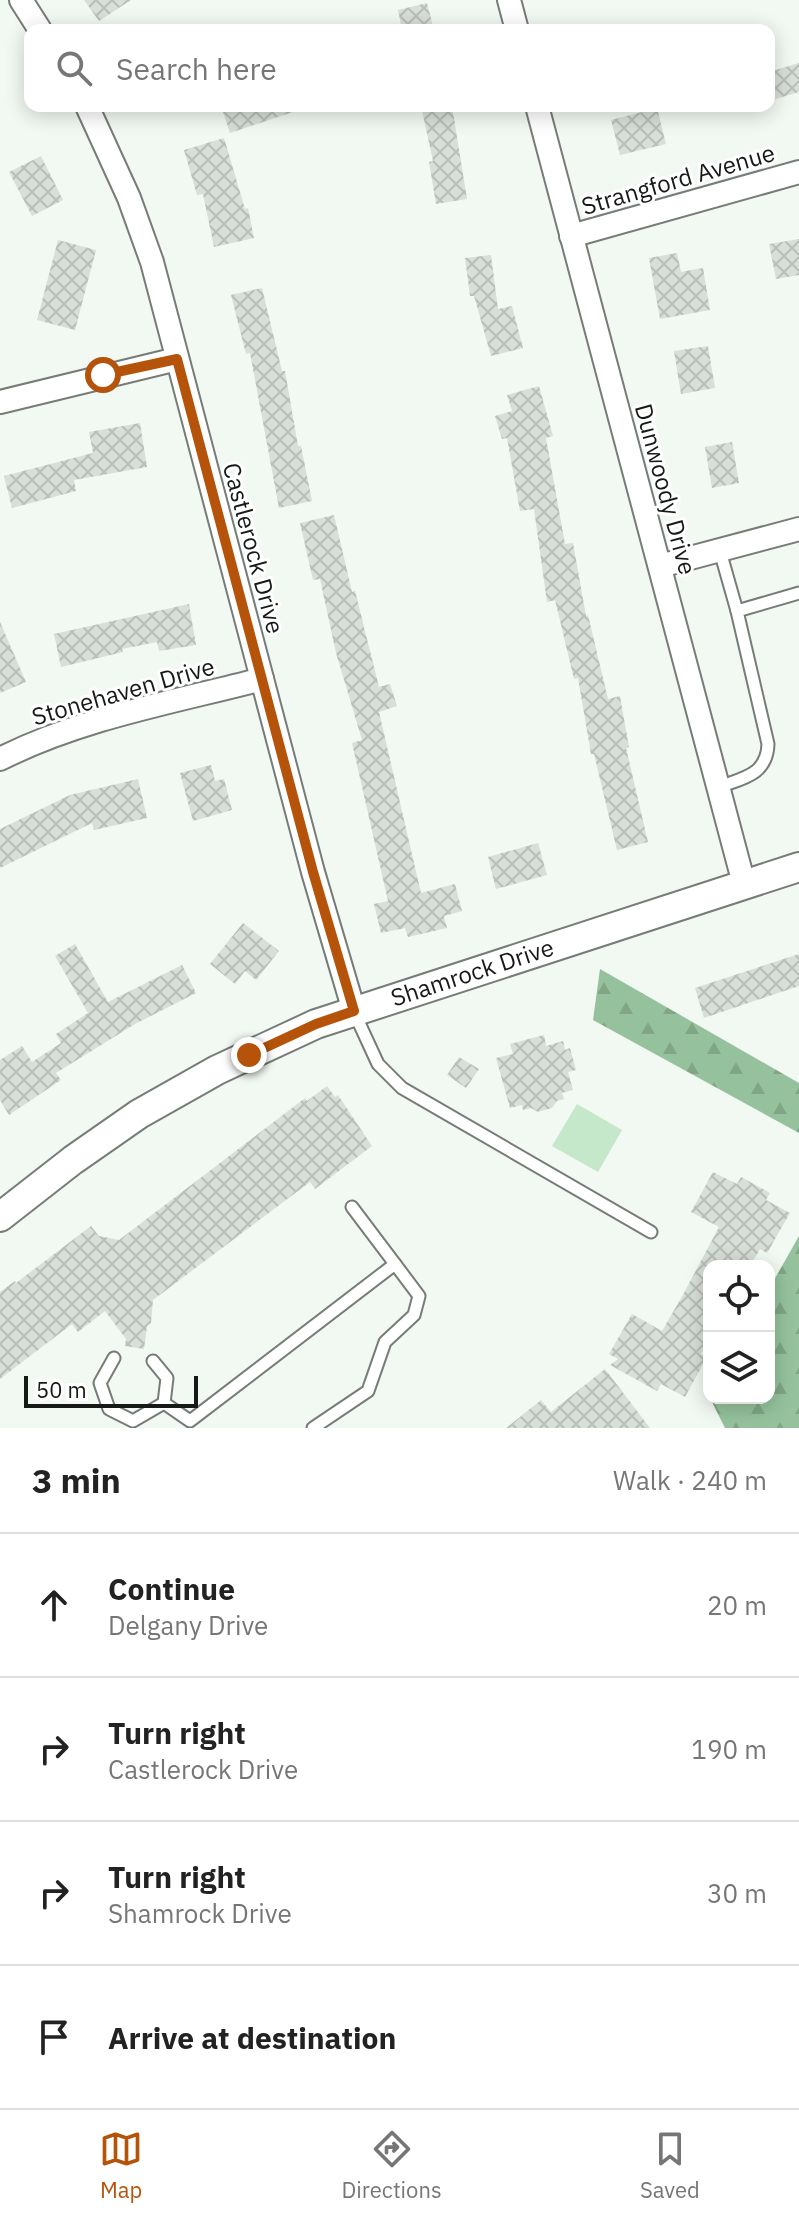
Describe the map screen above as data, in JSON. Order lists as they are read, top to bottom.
{
  "streets": {
    "street": [
      "Strangford Avenue",
      "Dunwoody Drive",
      "Castlerock Drive",
      "Stonehaven Drive",
      "Shamrock Drive"
    ]
  },
  "crossings": [
    ["Strangford Avenue", "Dunwoody Drive"],
    ["Dunwoody Drive", "Shamrock Drive"],
    ["Castlerock Drive", "Stonehaven Drive"],
    ["Castlerock Drive", "Shamrock Drive"]
  ],
  "scale_bar": "50 m",
  "page": {
    "search": "Search here",
    "scale": "50 m",
    "heading": ["3 min", "Walk · 240 m"],
    "list": [
      ["Continue", "Delgany Drive", "20 m"],
      ["Turn right", "Castlerock Drive", "190 m"],
      ["Turn right", "Shamrock Drive", "30 m"],
      "Arrive at destination"
    ],
    "nav": ["Map", "Directions", "Saved"]
  }
}
